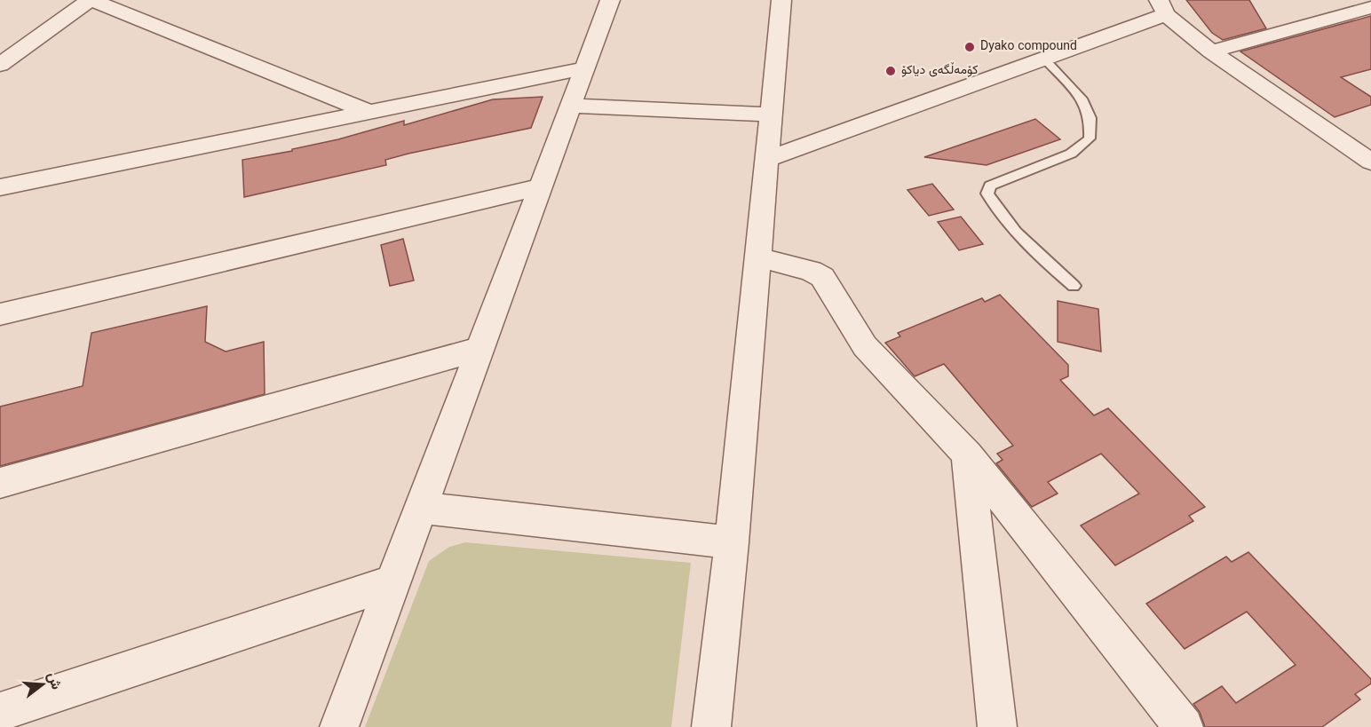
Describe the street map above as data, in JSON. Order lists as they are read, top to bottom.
{
  "places": ["Dyako compound", "کۆمەڵگەی دیاکۆ"],
  "north": "right"
}
